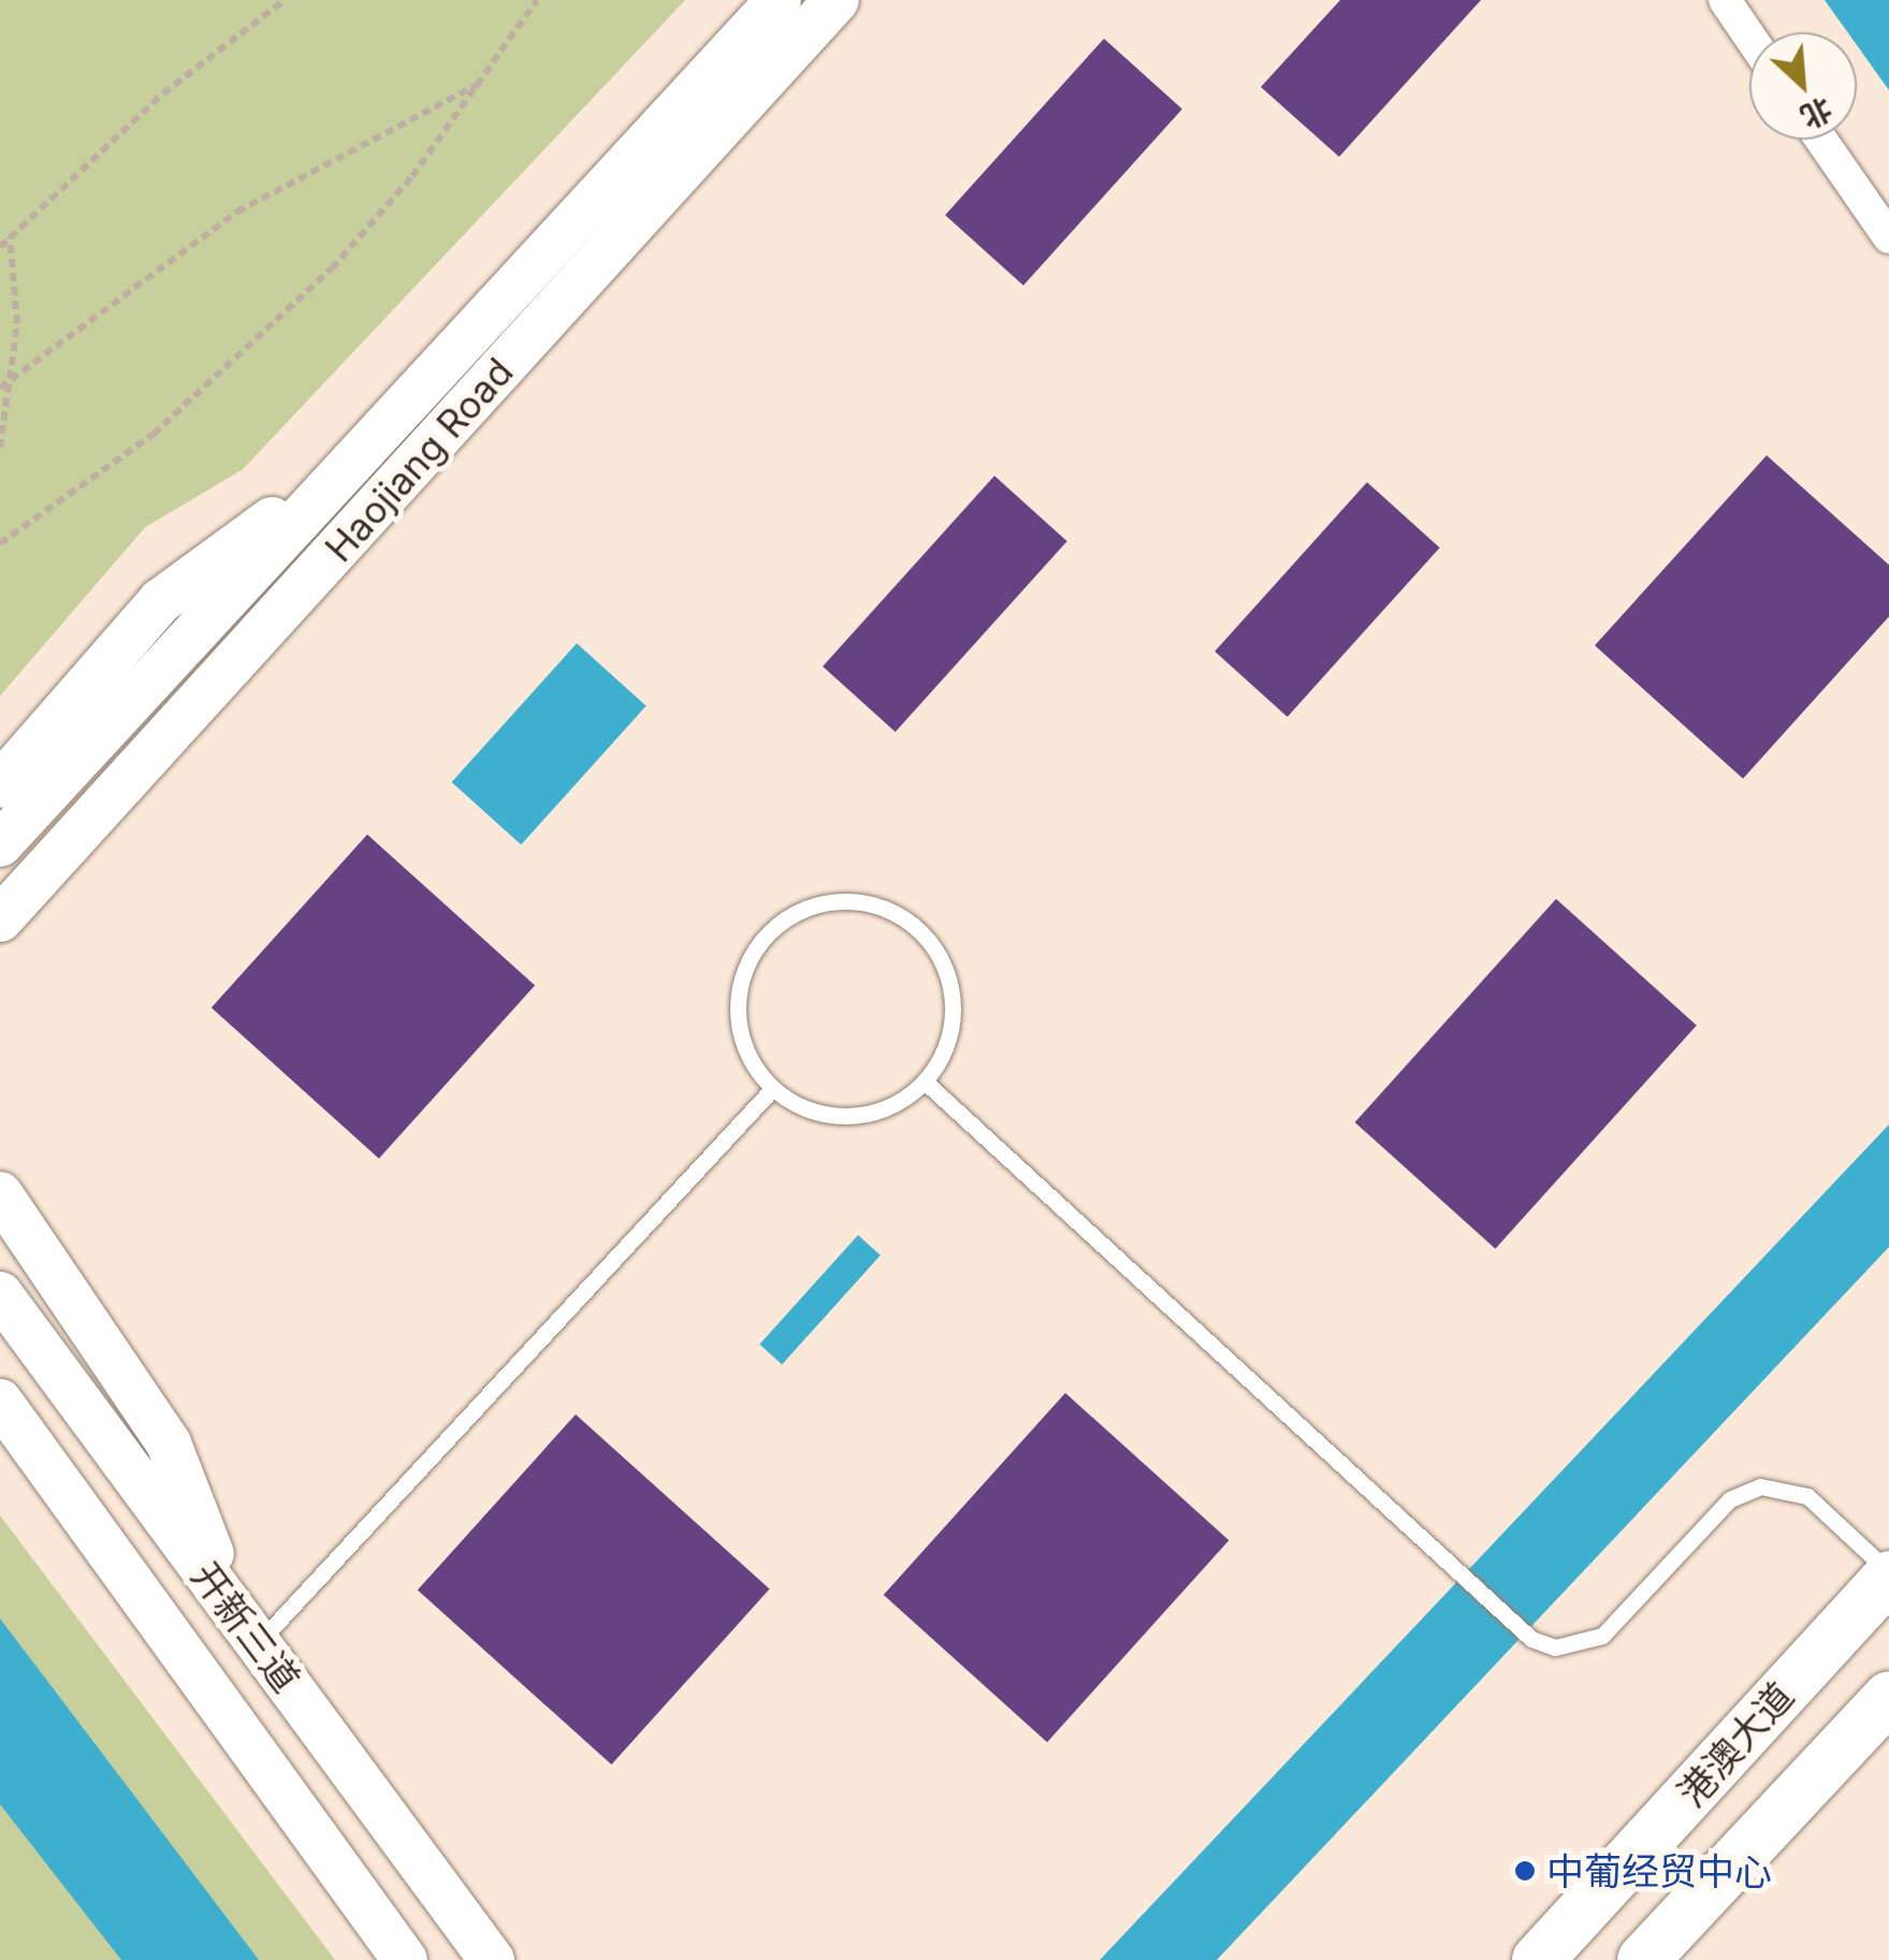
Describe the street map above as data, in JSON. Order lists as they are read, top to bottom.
{
  "streets": {
    "main road": ["Haojiang Road", "开新三道", "港澳大道"]
  },
  "places": ["中葡经贸中心"],
  "north": "bottom right"
}
